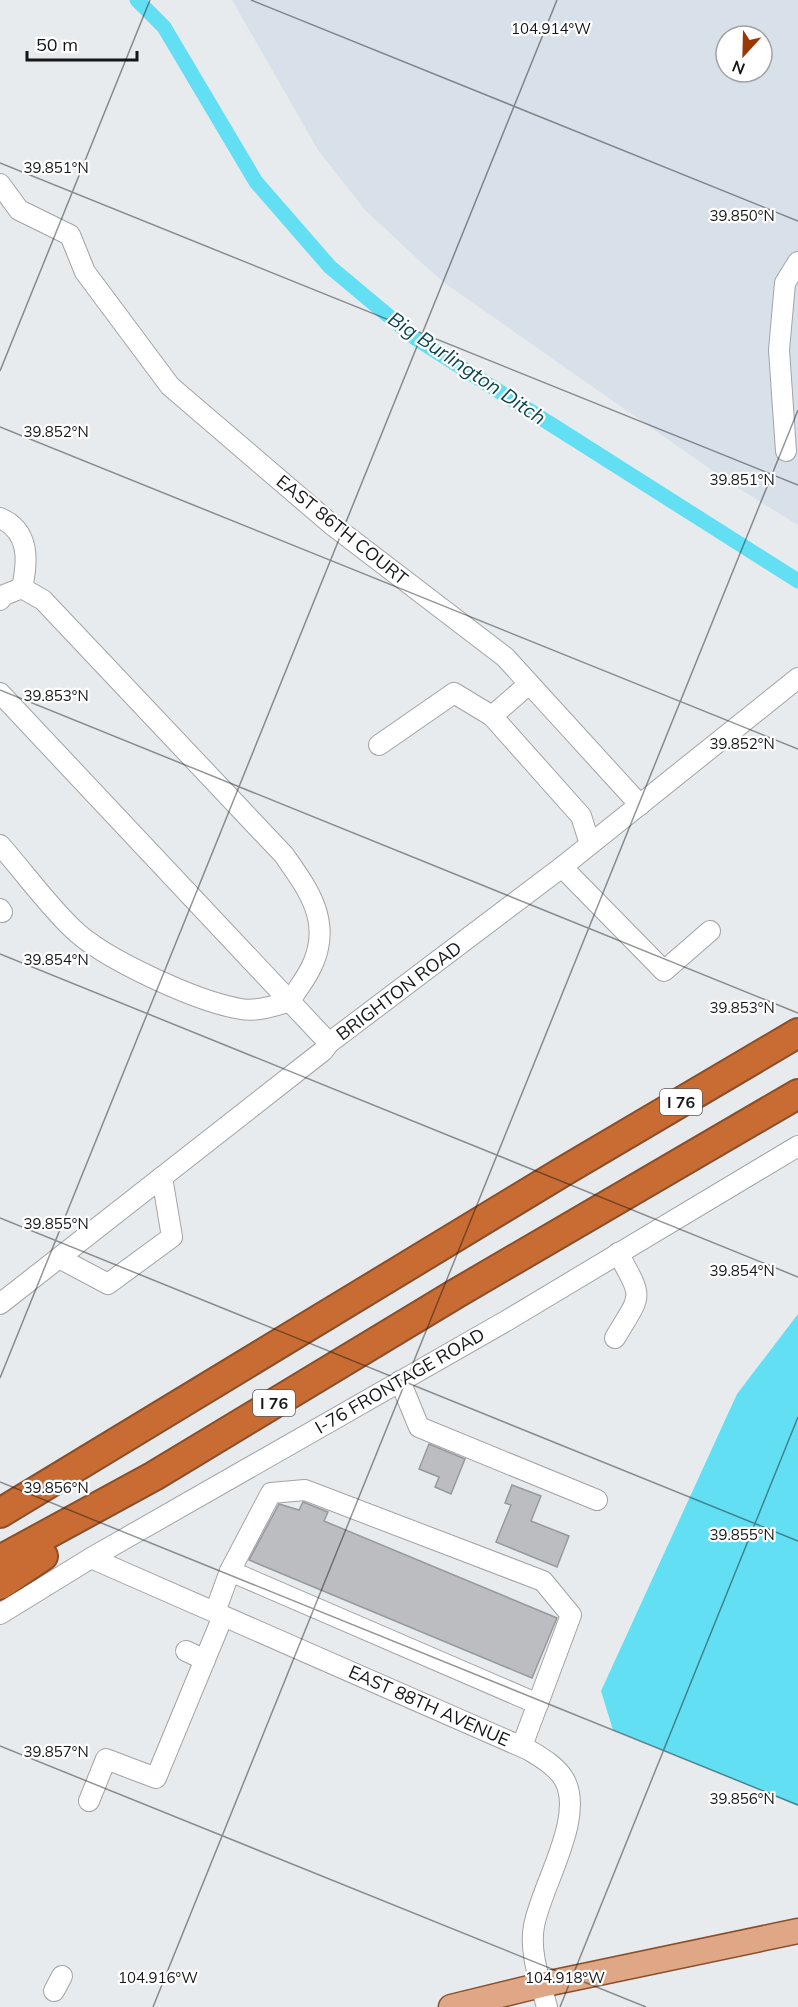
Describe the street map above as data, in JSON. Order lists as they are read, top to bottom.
{
  "streets": {
    "highway": ["I 76"],
    "street": [
      "EAST 86TH COURT",
      "BRIGHTON ROAD",
      "I-76 FRONTAGE ROAD",
      "EAST 88TH AVENUE"
    ]
  },
  "crossings": [
    ["EAST 86TH COURT", "BRIGHTON ROAD"],
    ["I-76 FRONTAGE ROAD", "EAST 88TH AVENUE"]
  ],
  "water": ["Big Burlington Ditch"],
  "scale_bar": "50 m",
  "north": "bottom",
  "coordinates": [
    "104.914°W",
    "39.851°N",
    "39.850°N",
    "39.852°N",
    "39.853°N",
    "39.854°N",
    "39.855°N",
    "39.856°N",
    "39.857°N",
    "104.916°W",
    "104.918°W"
  ]
}
